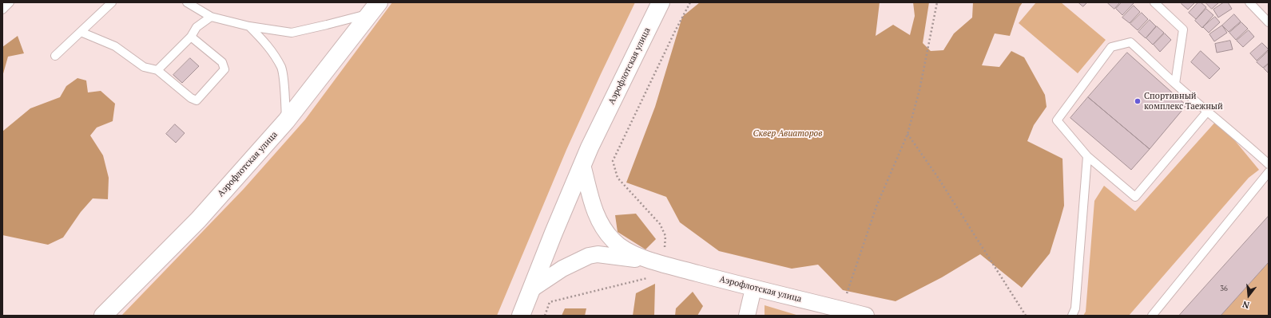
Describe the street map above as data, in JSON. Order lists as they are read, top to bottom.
{
  "streets": {
    "main road": ["Аэрофлотская улица"]
  },
  "parks": ["Сквер Авиаторов"],
  "places": ["Спортивный комплекс Таежный"],
  "house_numbers": ["36"],
  "north": "bottom"
}
